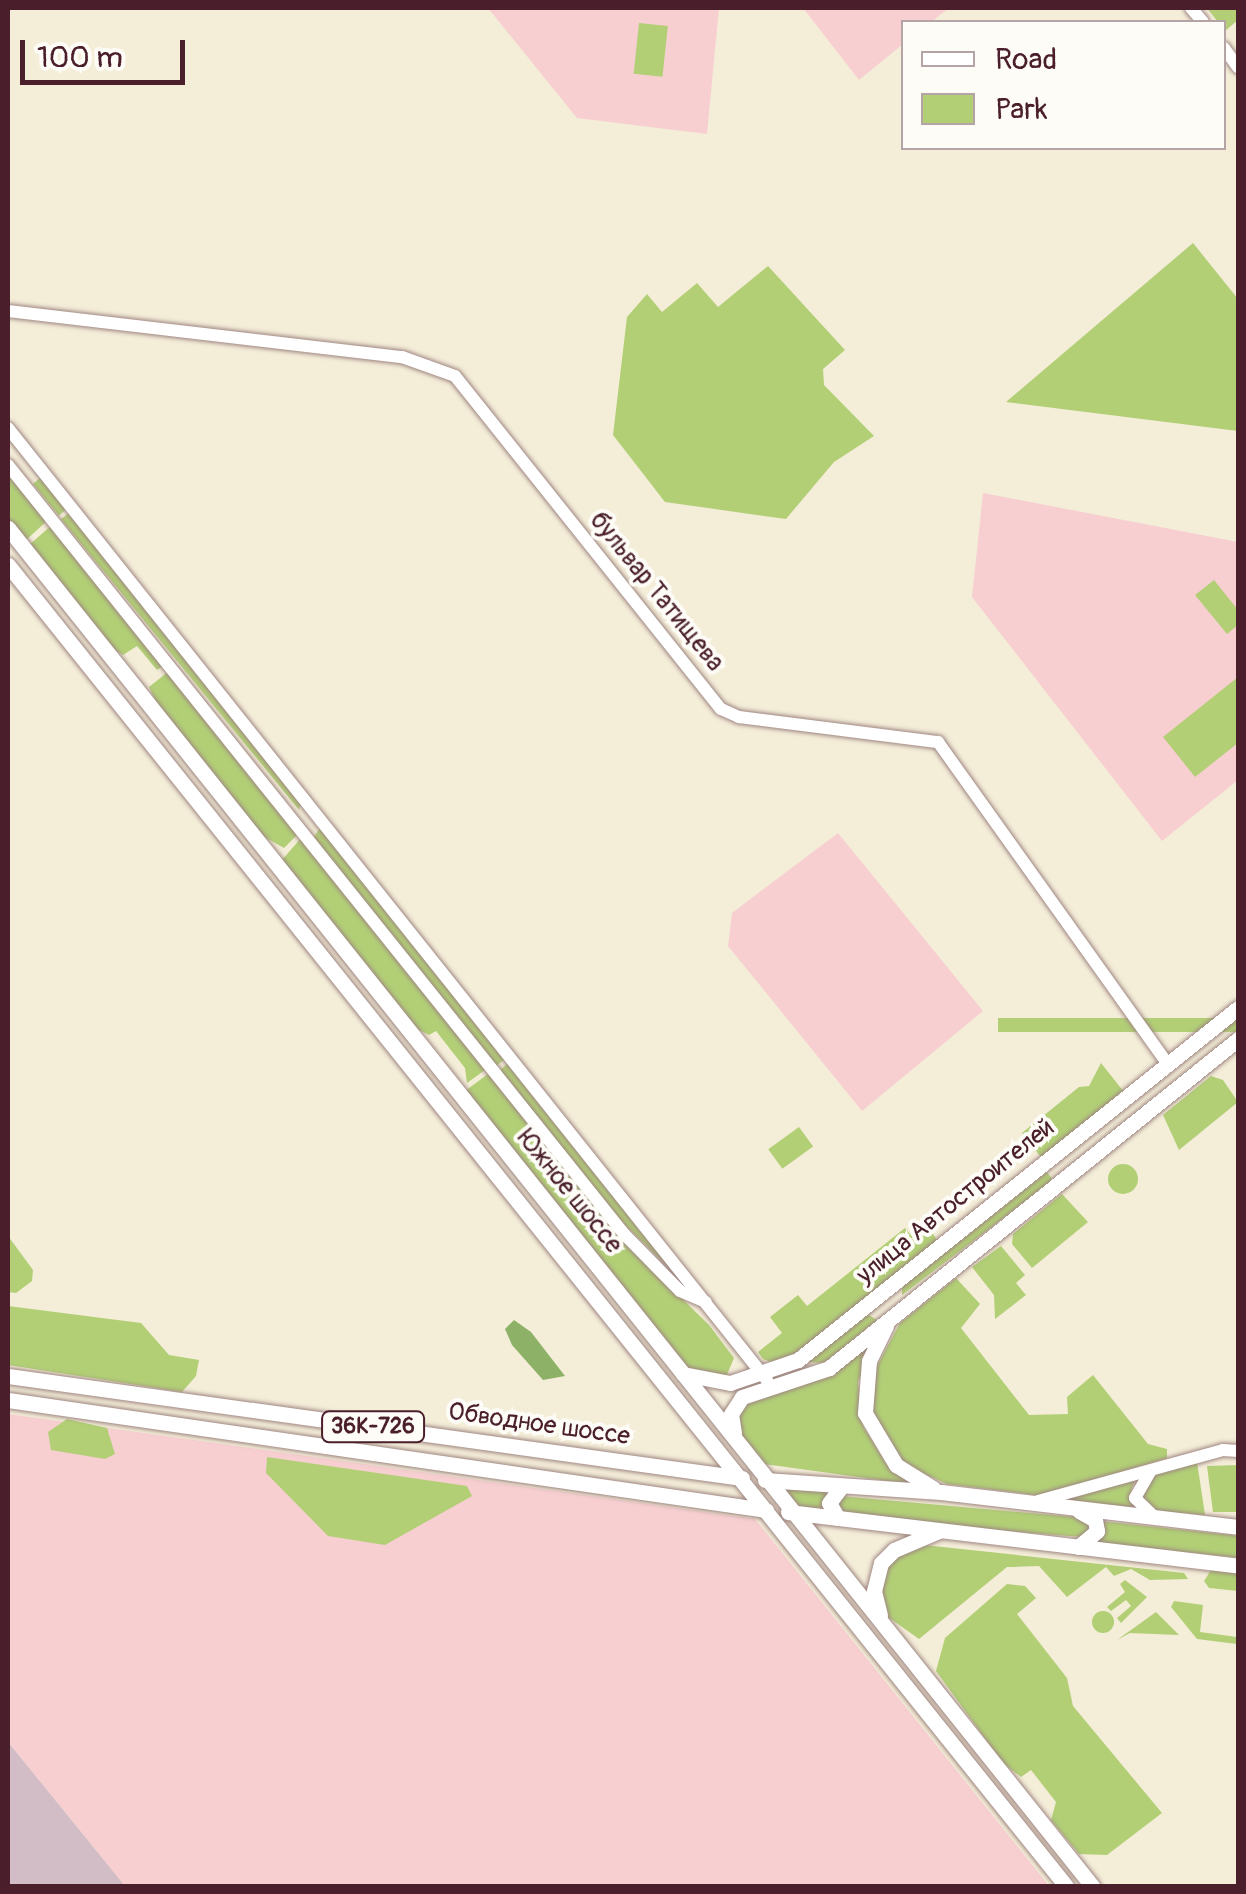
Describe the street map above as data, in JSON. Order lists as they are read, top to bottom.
{
  "streets": {
    "main road": [
      "Южное шоссе",
      "улица Автостроителей",
      "Обводное шоссе",
      "36К-726"
    ],
    "street": ["бульвар Татищева"]
  },
  "crossings": [
    ["бульвар Татищева", "улица Автостроителей"],
    ["Южное шоссе", "улица Автостроителей"],
    ["Южное шоссе", "Обводное шоссе"],
    ["улица Автостроителей", "Обводное шоссе"]
  ],
  "legend": ["Road", "Park"],
  "scale_bar": "100 m"
}
